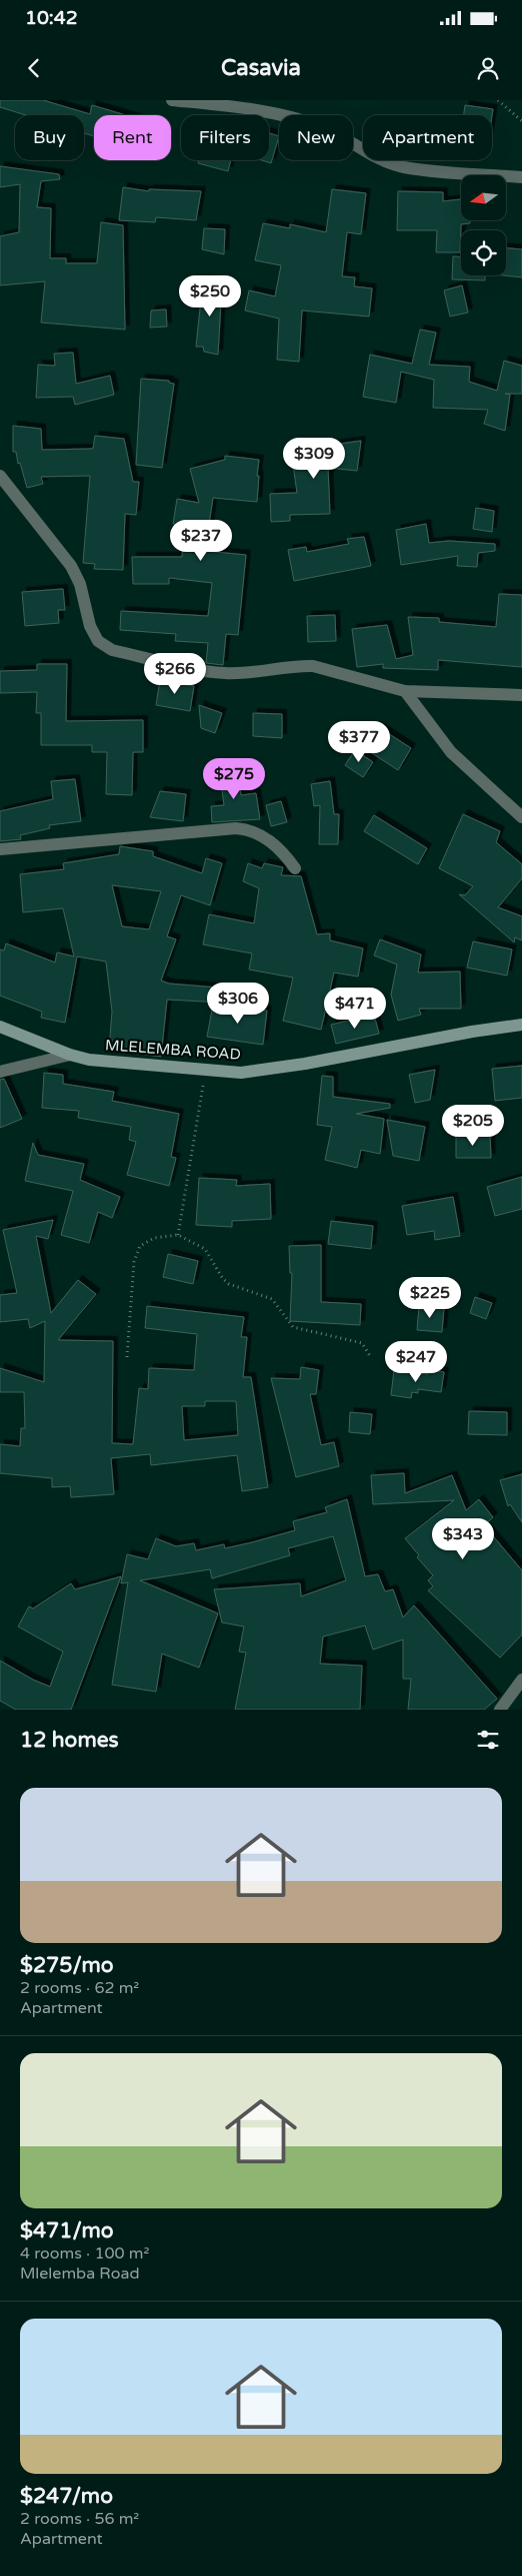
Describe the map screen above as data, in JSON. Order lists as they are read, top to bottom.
{
  "streets": {
    "street": ["MLELEMBA ROAD"]
  },
  "north": "left",
  "page": {
    "status": "10:42",
    "header": "Casavia",
    "chip": [
      "Buy",
      "Rent",
      "Filters",
      "New",
      "Apartment"
    ],
    "price": [
      "$250",
      "$309",
      "$237",
      "$266",
      "$377",
      "$275",
      "$306",
      "$471",
      "$205",
      "$225",
      "$247",
      "$343"
    ],
    "heading": "12 homes",
    "list": [
      {
        "name": "$275/mo",
        "note": "2 rooms · 62 m² · Apartment"
      },
      {
        "name": "$471/mo",
        "note": "4 rooms · 100 m² · Mlelemba Road"
      },
      {
        "name": "$247/mo",
        "note": "2 rooms · 56 m² · Apartment"
      }
    ]
  }
}
